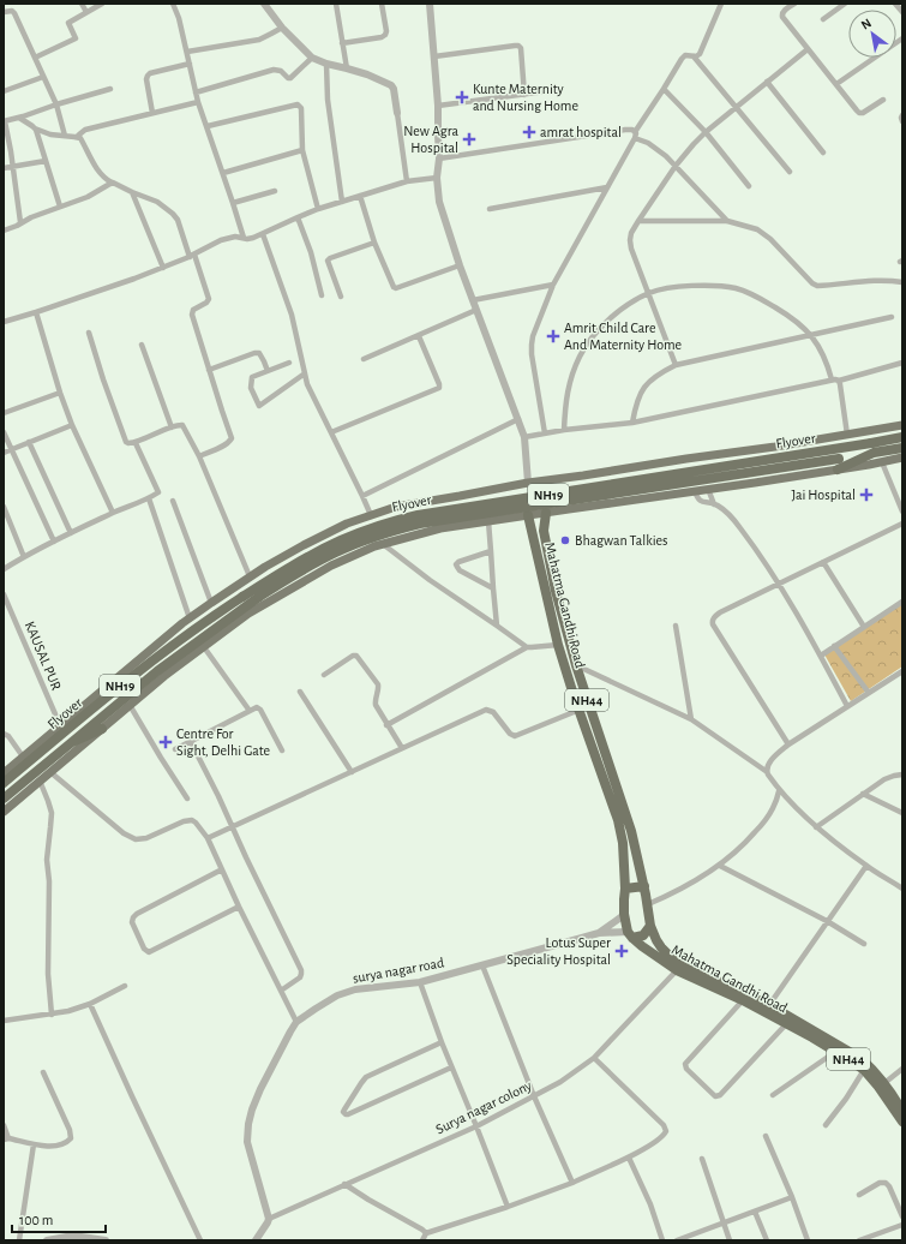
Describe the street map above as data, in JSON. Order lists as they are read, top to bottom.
{
  "streets": {
    "highway": [
      "Flyover",
      "NH19",
      "Mahatma Gandhi Road",
      "NH44"
    ],
    "street": ["KAUSAL PUR", "surya nagar road", "Surya nagar colony"]
  },
  "crossings": [
    ["Flyover", "NH19"],
    ["Mahatma Gandhi Road", "surya nagar road"],
    ["Mahatma Gandhi Road", "Surya nagar colony"],
    ["surya nagar road", "Surya nagar colony"]
  ],
  "places": {
    "health": [
      "Kunte Maternity and Nursing Home",
      "amrat hospital",
      "New Agra Hospital",
      "Amrit Child Care And Maternity Home",
      "Jai Hospital",
      "Centre For Sight, Delhi Gate",
      "Lotus Super Speciality Hospital"
    ],
    "other": ["Bhagwan Talkies"]
  },
  "scale_bar": "100 m",
  "north": "top left"
}
